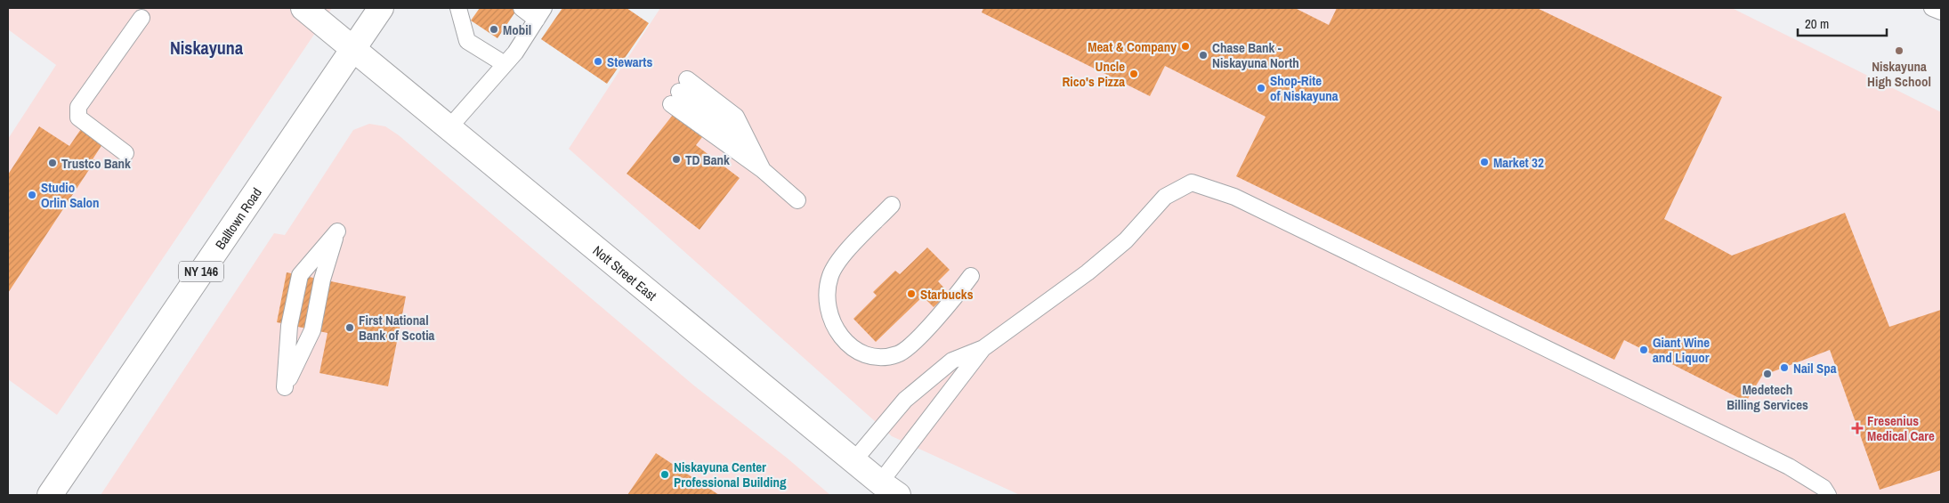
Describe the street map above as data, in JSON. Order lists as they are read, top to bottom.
{
  "streets": {
    "street": ["Balltown Road", "NY 146", "Nott Street East"]
  },
  "crossings": [
    ["Balltown Road", "Nott Street East"]
  ],
  "districts": ["Niskayuna"],
  "places": {
    "other": [
      "Mobil",
      "Meat & Company",
      "Niskayuna High School",
      "Chase Bank - Niskayuna North",
      "Stewarts",
      "Uncle Rico's Pizza",
      "Shop-Rite of Niskayuna",
      "TD Bank",
      "Market 32",
      "Trustco Bank",
      "Studio Orlin Salon",
      "Starbucks",
      "First National Bank of Scotia",
      "Giant Wine and Liquor",
      "Nail Spa",
      "Medetech Billing Services",
      "Niskayuna Center Professional Building"
    ],
    "health": ["Fresenius Medical Care"]
  },
  "scale_bar": "20 m"
}
